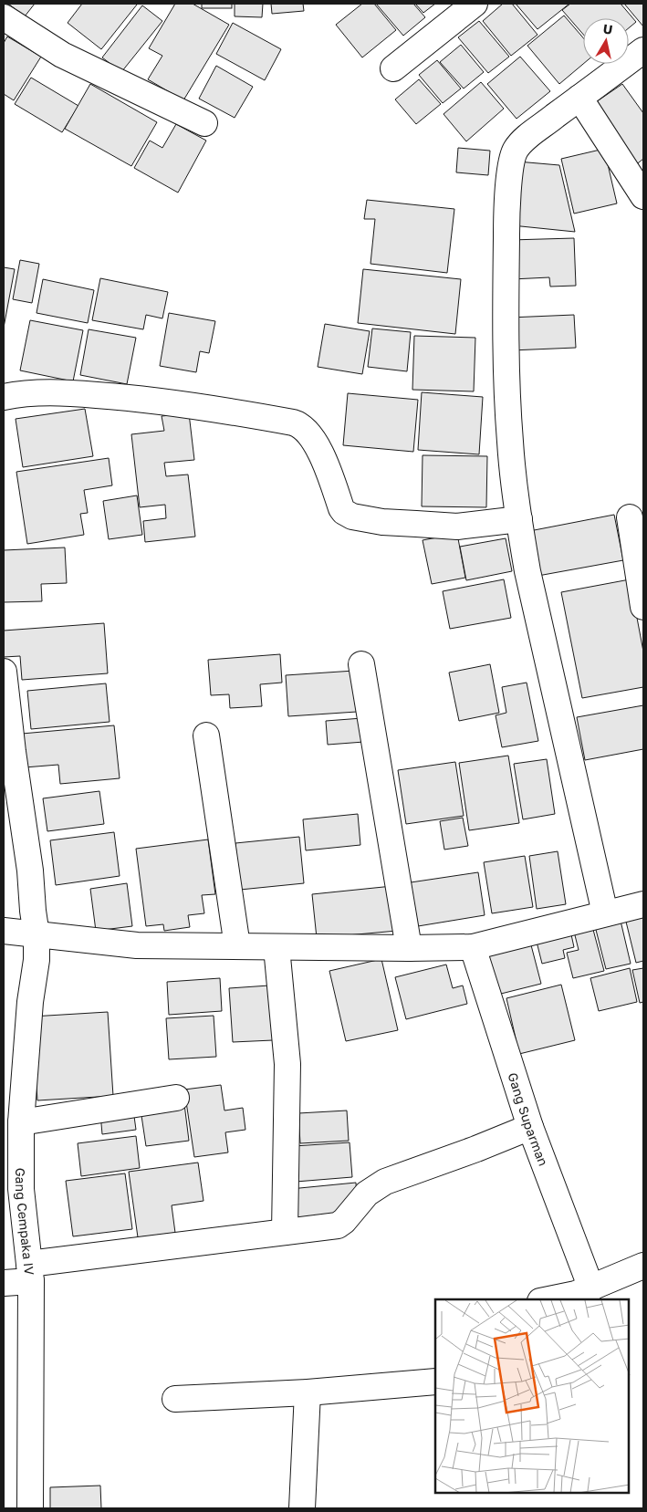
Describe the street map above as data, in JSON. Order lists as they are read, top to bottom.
{
  "streets": {
    "street": ["Gang Suparman", "Gang Cempaka IV"]
  },
  "north": "top"
}
